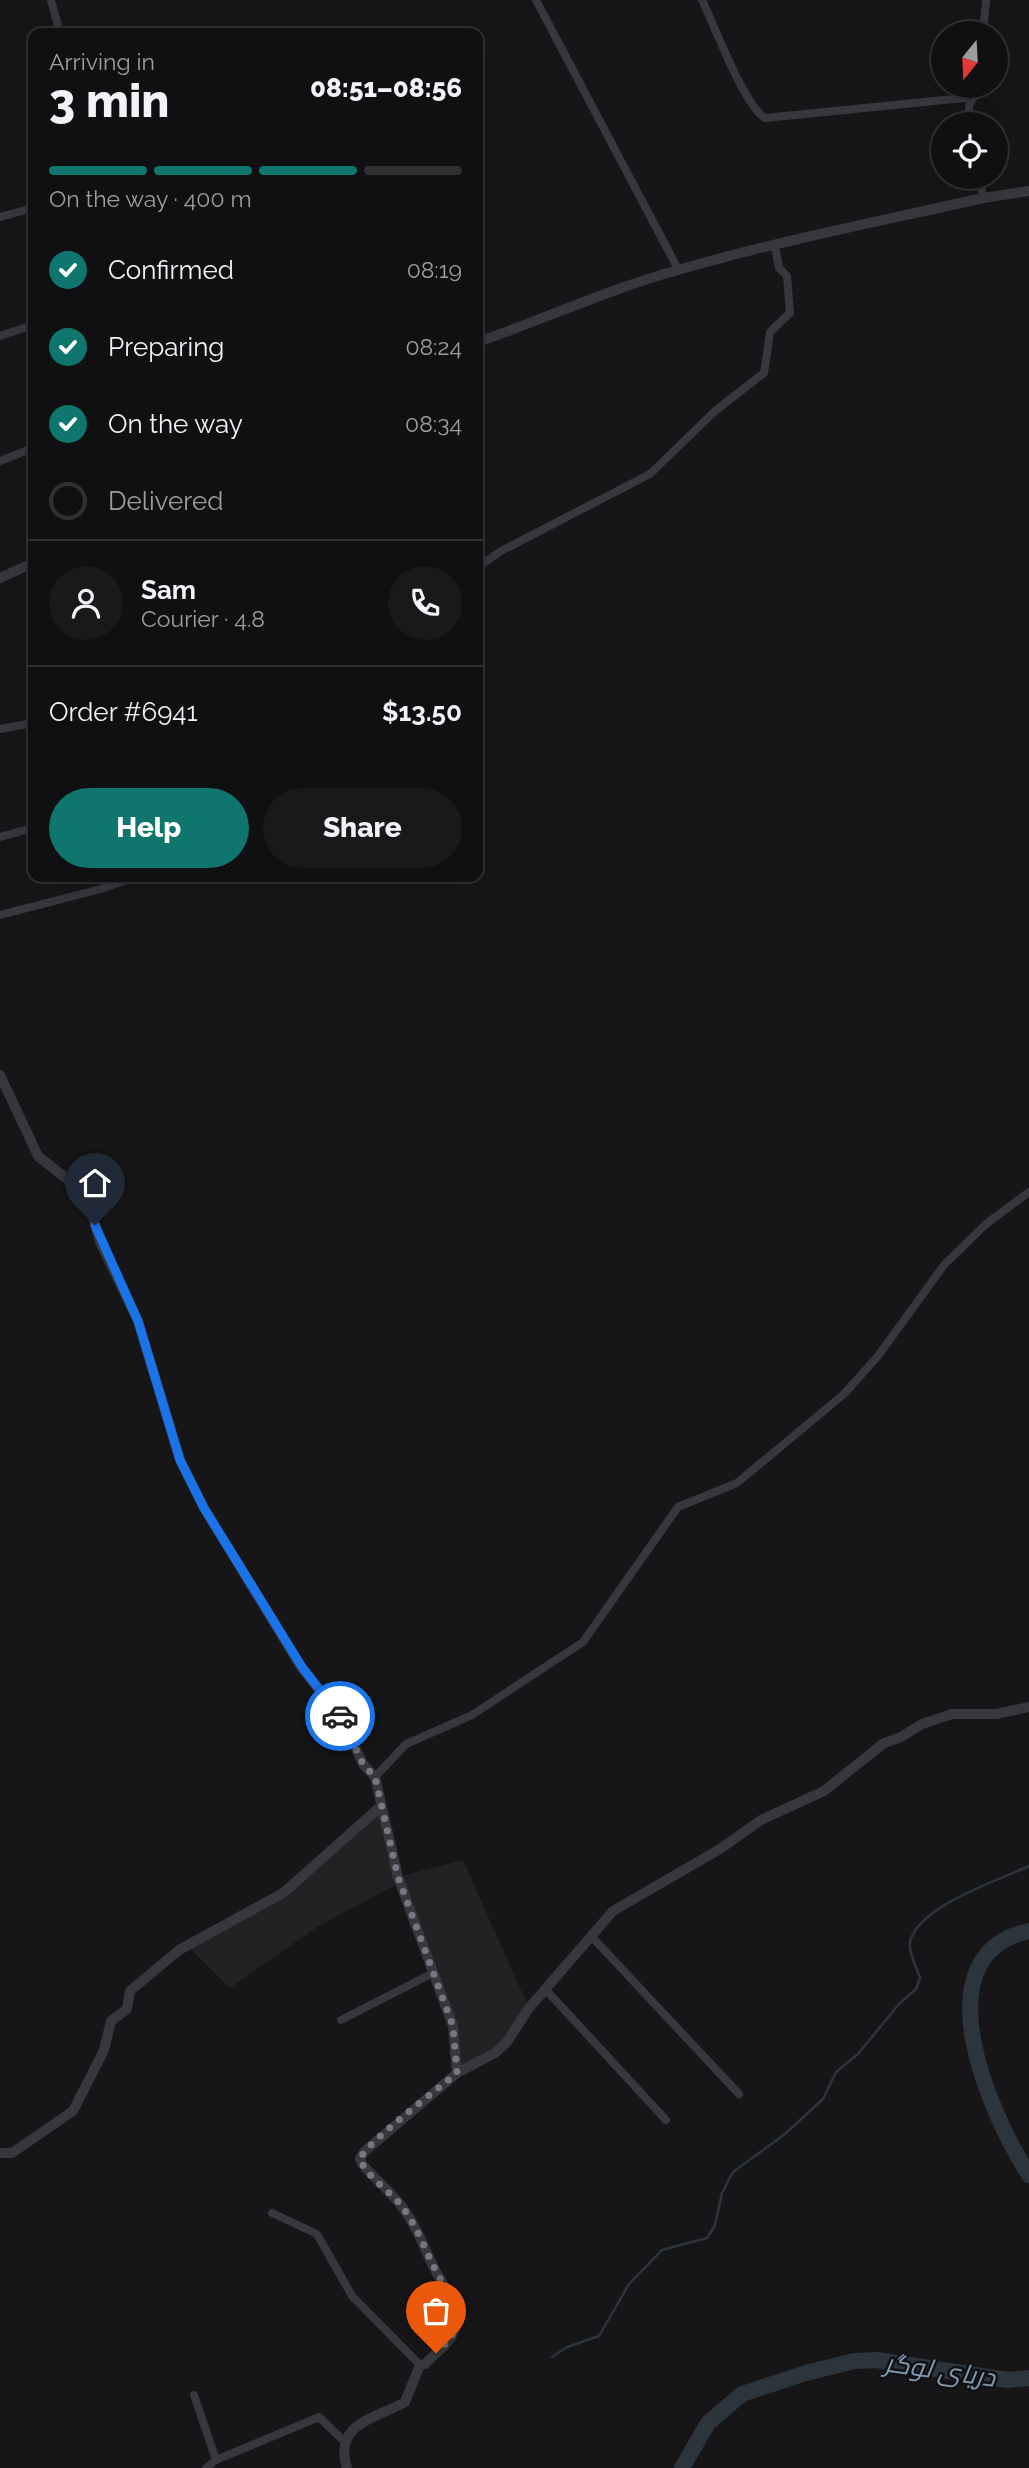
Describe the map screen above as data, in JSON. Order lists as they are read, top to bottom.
{
  "water": ["دریای لوگر"],
  "north": "bottom",
  "page": {
    "heading": ["3 min", "Arriving in", "08:51–08:56"],
    "panel": [
      "Sam",
      "Courier · 4.8",
      "Order #6941",
      "$13.50"
    ],
    "bar": "On the way · 400 m",
    "list": [
      ["Confirmed", "08:19"],
      ["Preparing", "08:24"],
      ["On the way", "08:34"],
      "Delivered"
    ],
    "buttons": ["Help", "Share"]
  }
}
